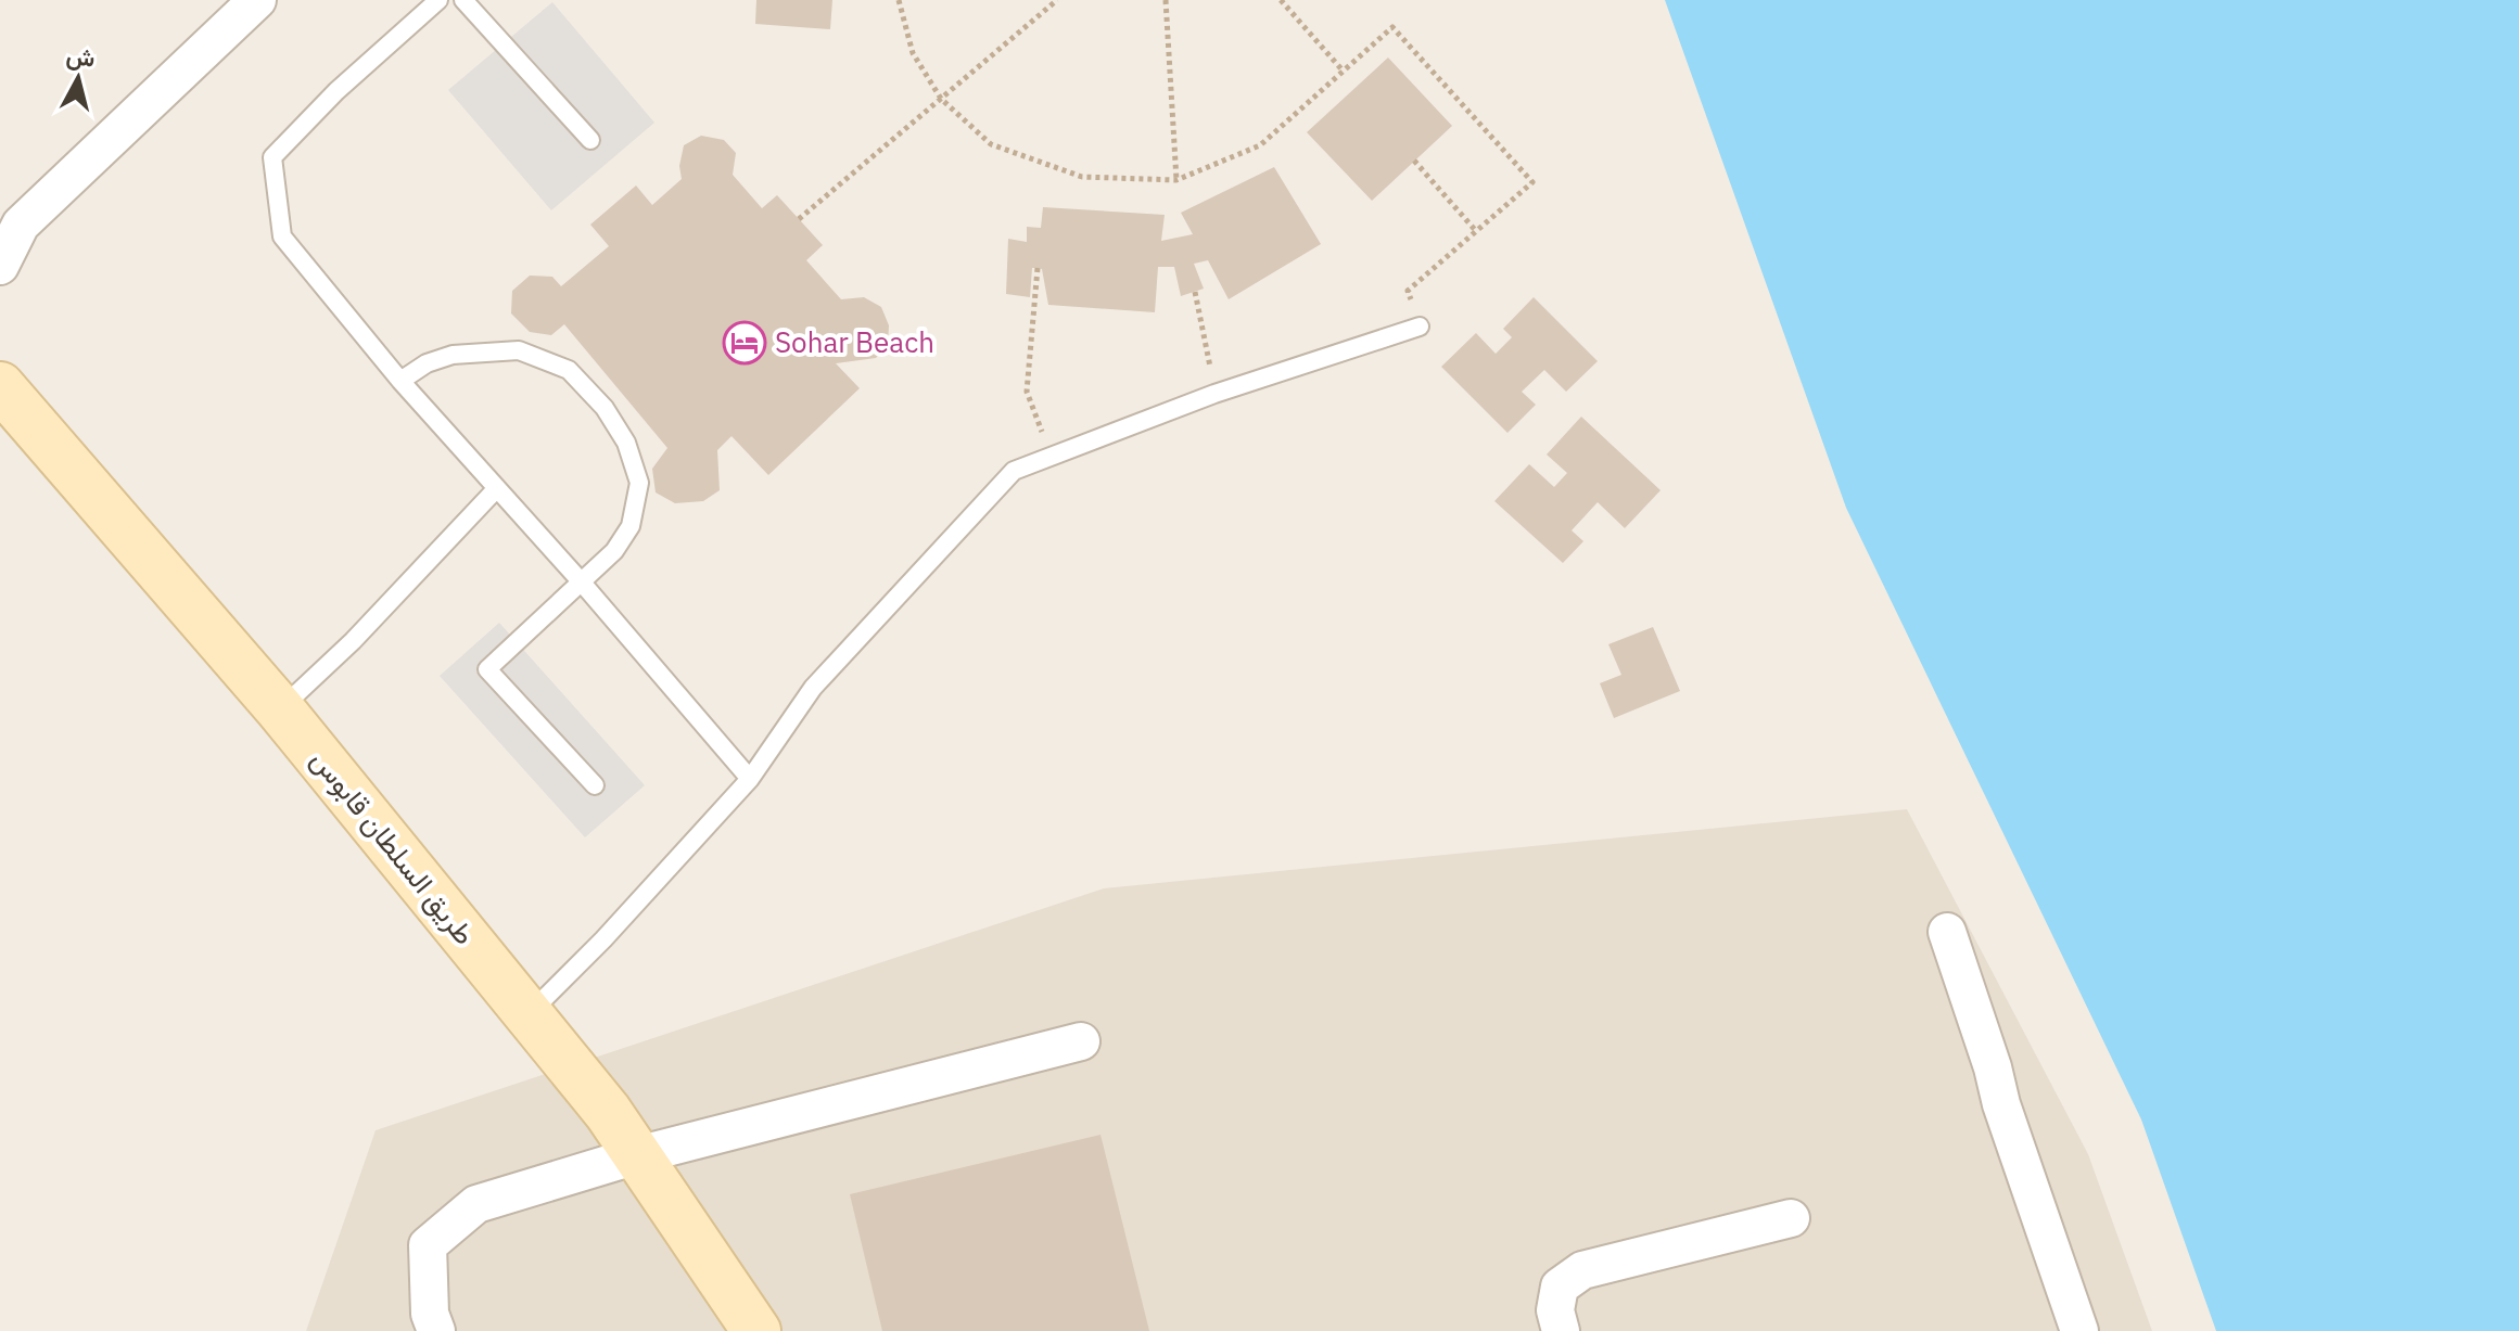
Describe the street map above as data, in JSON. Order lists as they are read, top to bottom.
{
  "streets": {
    "main road": ["طريق السلطان قابوس"]
  },
  "places": {
    "hotel": ["Sohar Beach"]
  },
  "north": "top"
}
